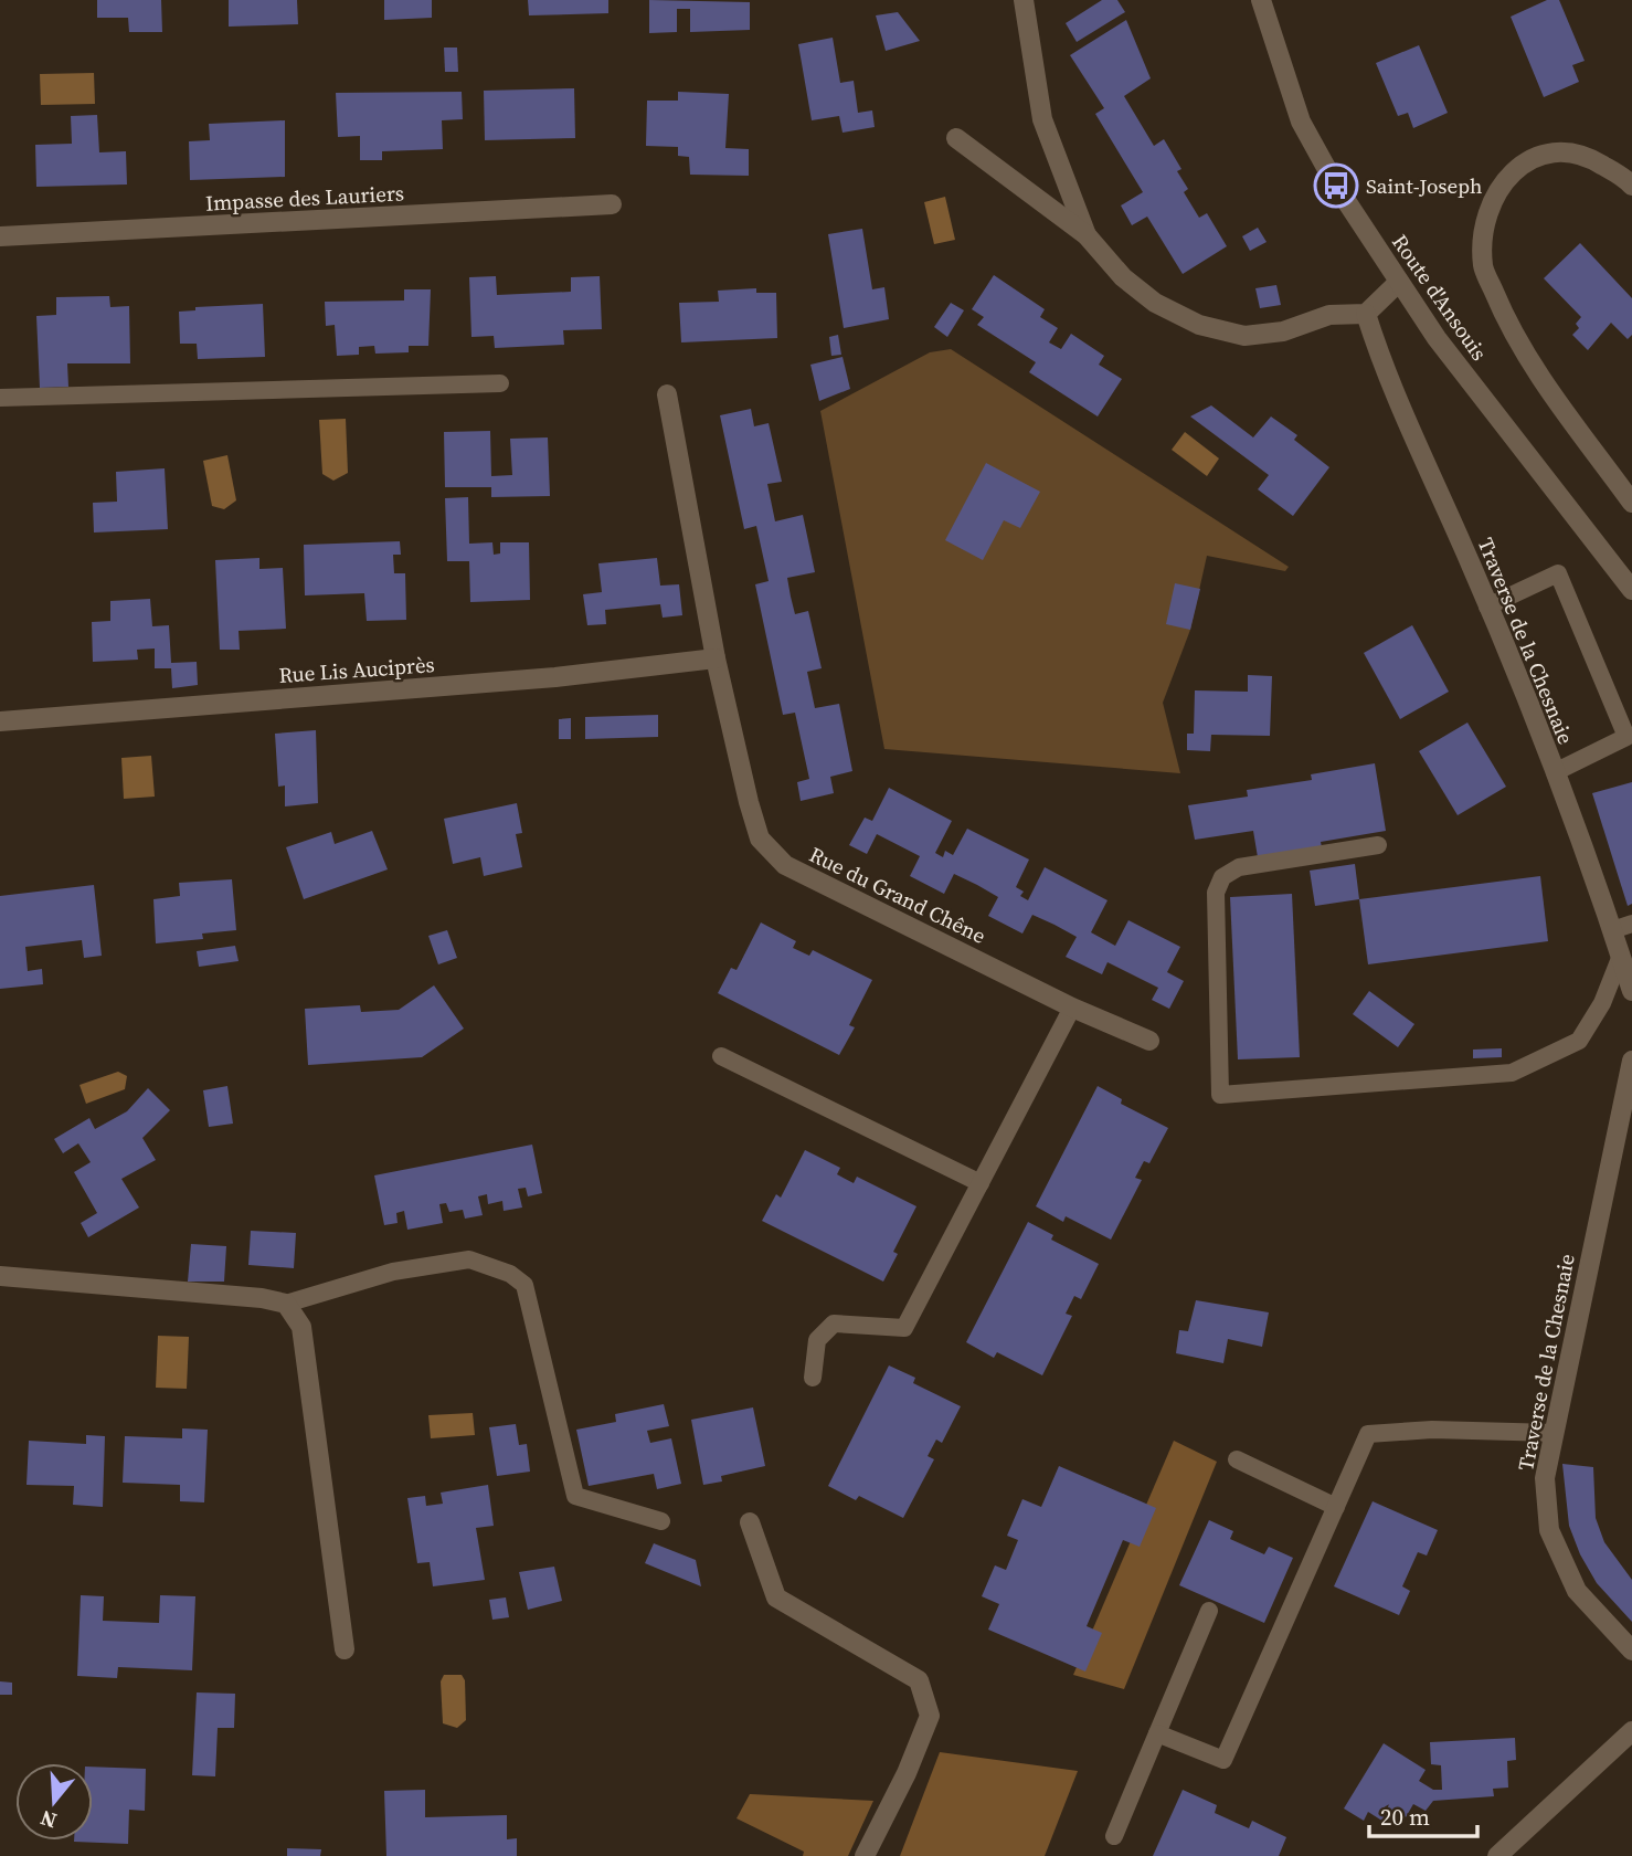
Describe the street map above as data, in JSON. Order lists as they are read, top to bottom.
{
  "streets": {
    "street": [
      "Impasse des Lauriers",
      "Route d'Ansouis",
      "Traverse de la Chesnaie",
      "Rue Lis Auciprès",
      "Rue du Grand Chêne"
    ]
  },
  "crossings": [
    ["Rue Lis Auciprès", "Rue du Grand Chêne"]
  ],
  "places": {
    "bus stop": ["Saint-Joseph"]
  },
  "scale_bar": "20 m",
  "north": "bottom"
}
